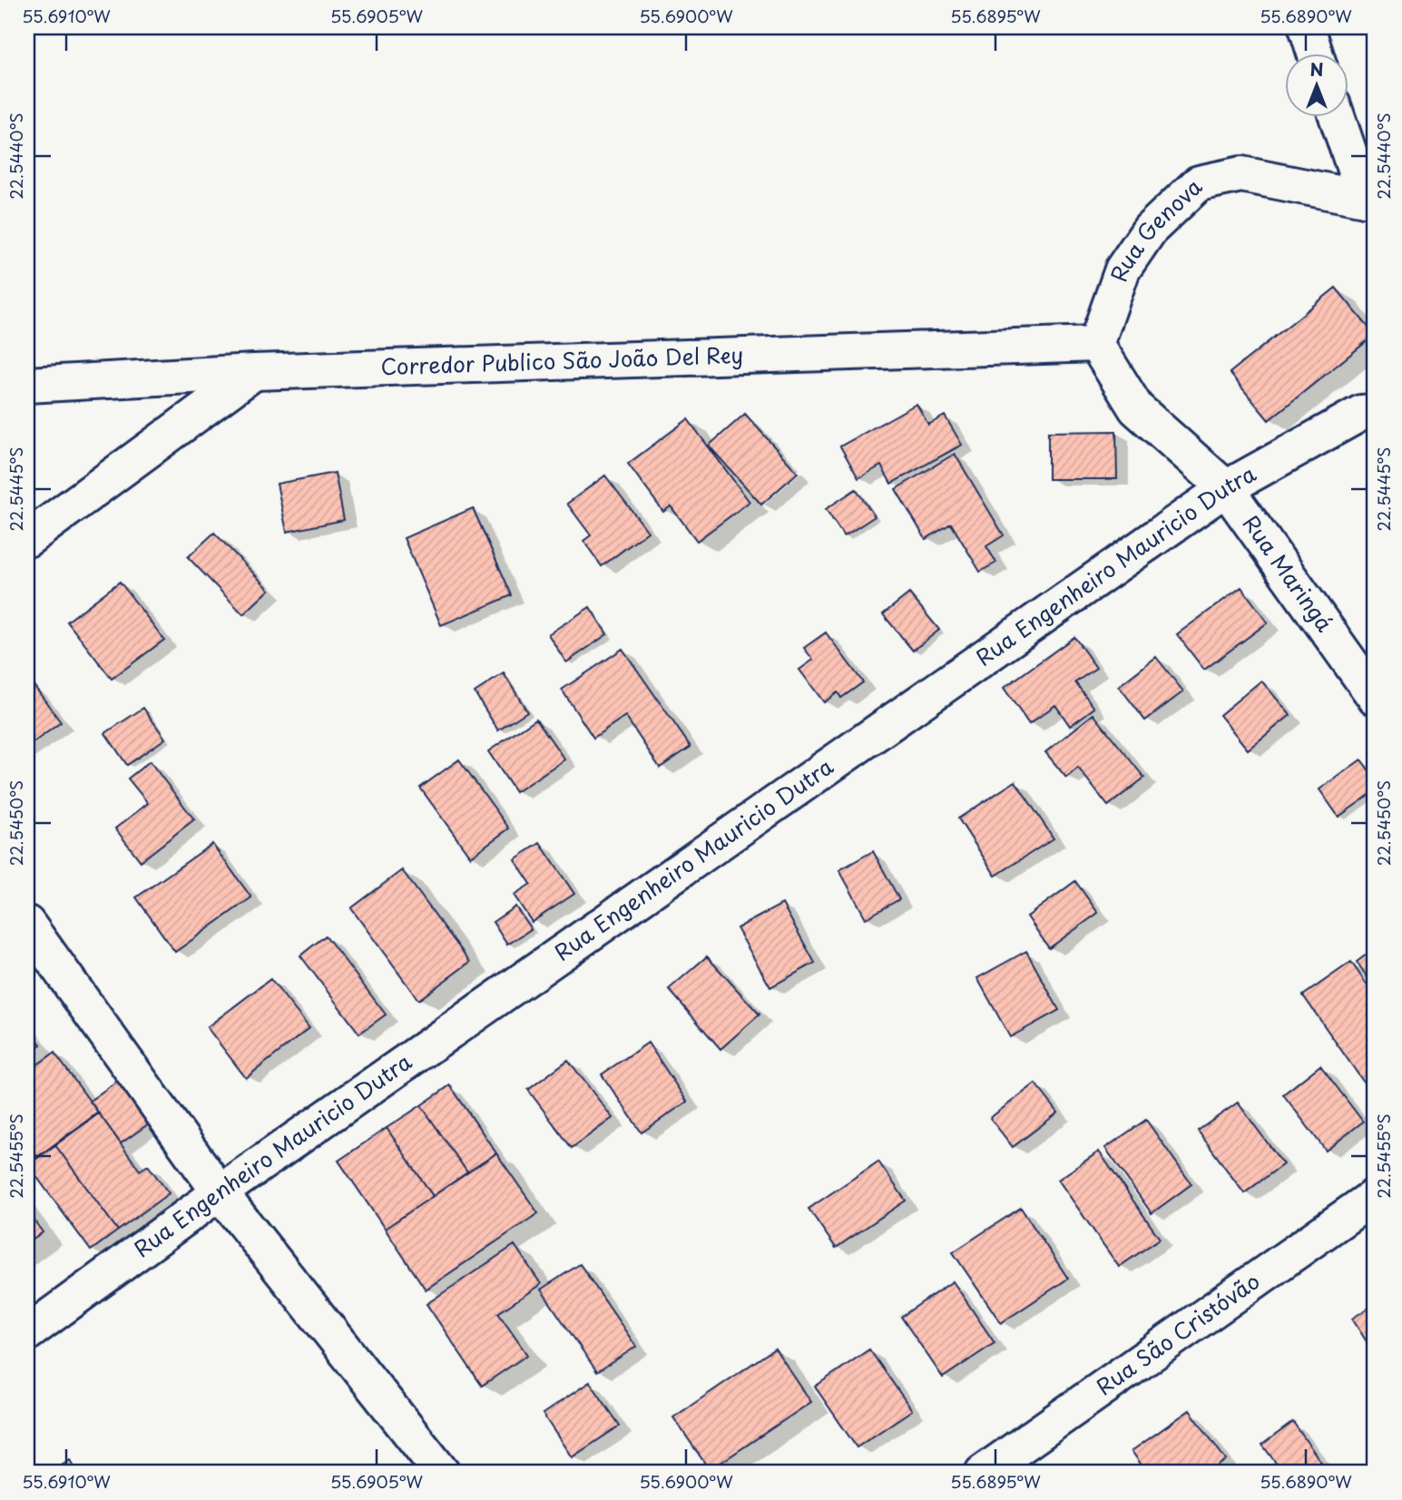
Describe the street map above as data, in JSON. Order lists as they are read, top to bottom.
{
  "streets": {
    "street": [
      "Rua Genova",
      "Corredor Publico São João Del Rey",
      "Rua Engenheiro Mauricio Dutra",
      "Rua Maringá",
      "Rua São Cristóvão"
    ]
  },
  "crossings": [
    ["Rua Genova", "Corredor Publico São João Del Rey"],
    ["Rua Genova", "Rua Maringá"],
    ["Corredor Publico São João Del Rey", "Rua Maringá"],
    ["Rua Engenheiro Mauricio Dutra", "Rua Maringá"]
  ],
  "north": "top",
  "coordinates": [
    "55.6910°W",
    "55.6905°W",
    "55.6900°W",
    "55.6895°W",
    "55.6890°W",
    "22.5440°S",
    "22.5445°S",
    "22.5450°S",
    "22.5455°S"
  ]
}
